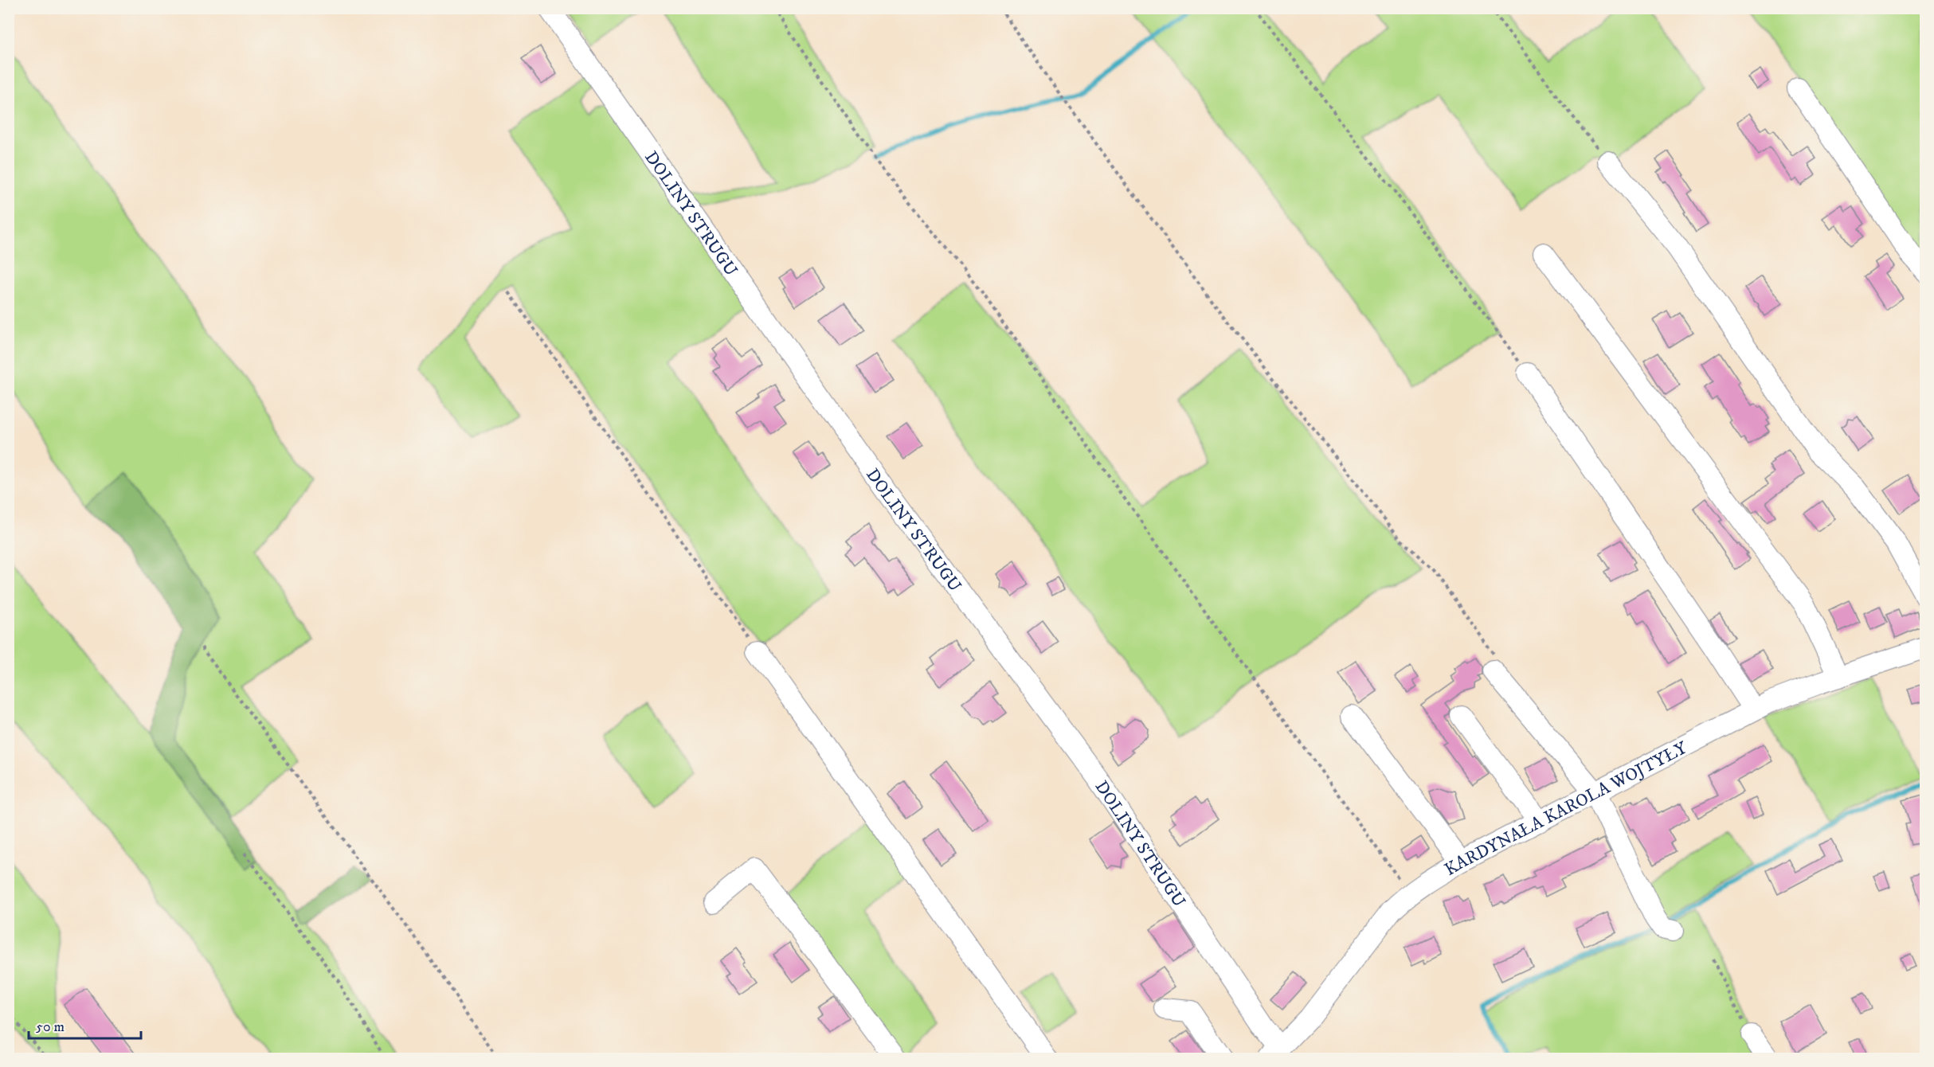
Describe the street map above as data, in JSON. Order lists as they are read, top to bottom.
{
  "streets": {
    "street": ["DOLINY STRUGU", "KARDYNAŁA KAROLA WOJTYŁY"]
  },
  "crossings": [
    ["DOLINY STRUGU", "KARDYNAŁA KAROLA WOJTYŁY"]
  ],
  "scale_bar": "50 m"
}
